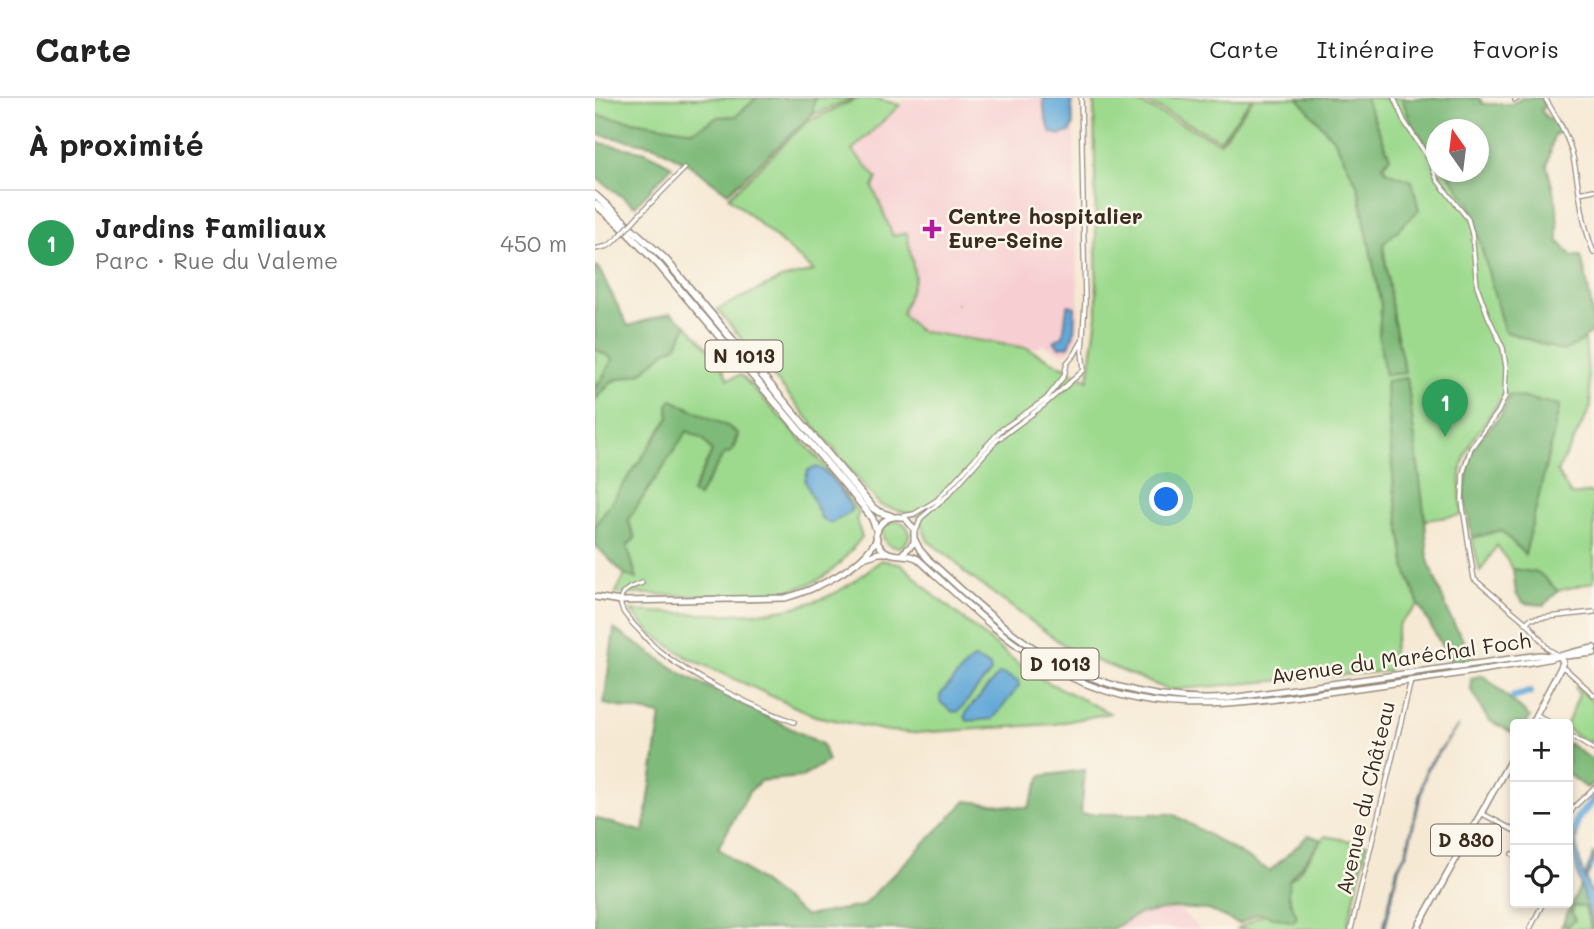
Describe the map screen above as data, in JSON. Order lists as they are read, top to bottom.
{
  "streets": {
    "highway": ["N 1013"],
    "main road": ["Avenue du Maréchal Foch", "D 1013", "D 830"],
    "street": ["Avenue du Château"]
  },
  "crossings": [
    ["N 1013", "Avenue du Maréchal Foch"],
    ["Avenue du Maréchal Foch", "Avenue du Château"]
  ],
  "places": {
    "health": ["Centre hospitalier Eure-Seine"]
  },
  "north": "top",
  "page": {
    "header": "Carte",
    "nav": ["Carte", "Itinéraire", "Favoris"],
    "heading": "À proximité",
    "list": [
      {
        "mark": "1",
        "name": "Jardins Familiaux",
        "note": "Parc · Rue du Valeme",
        "value": "450 m"
      }
    ],
    "pins": "1",
    "map_buttons": ["+", "−"]
  }
}
